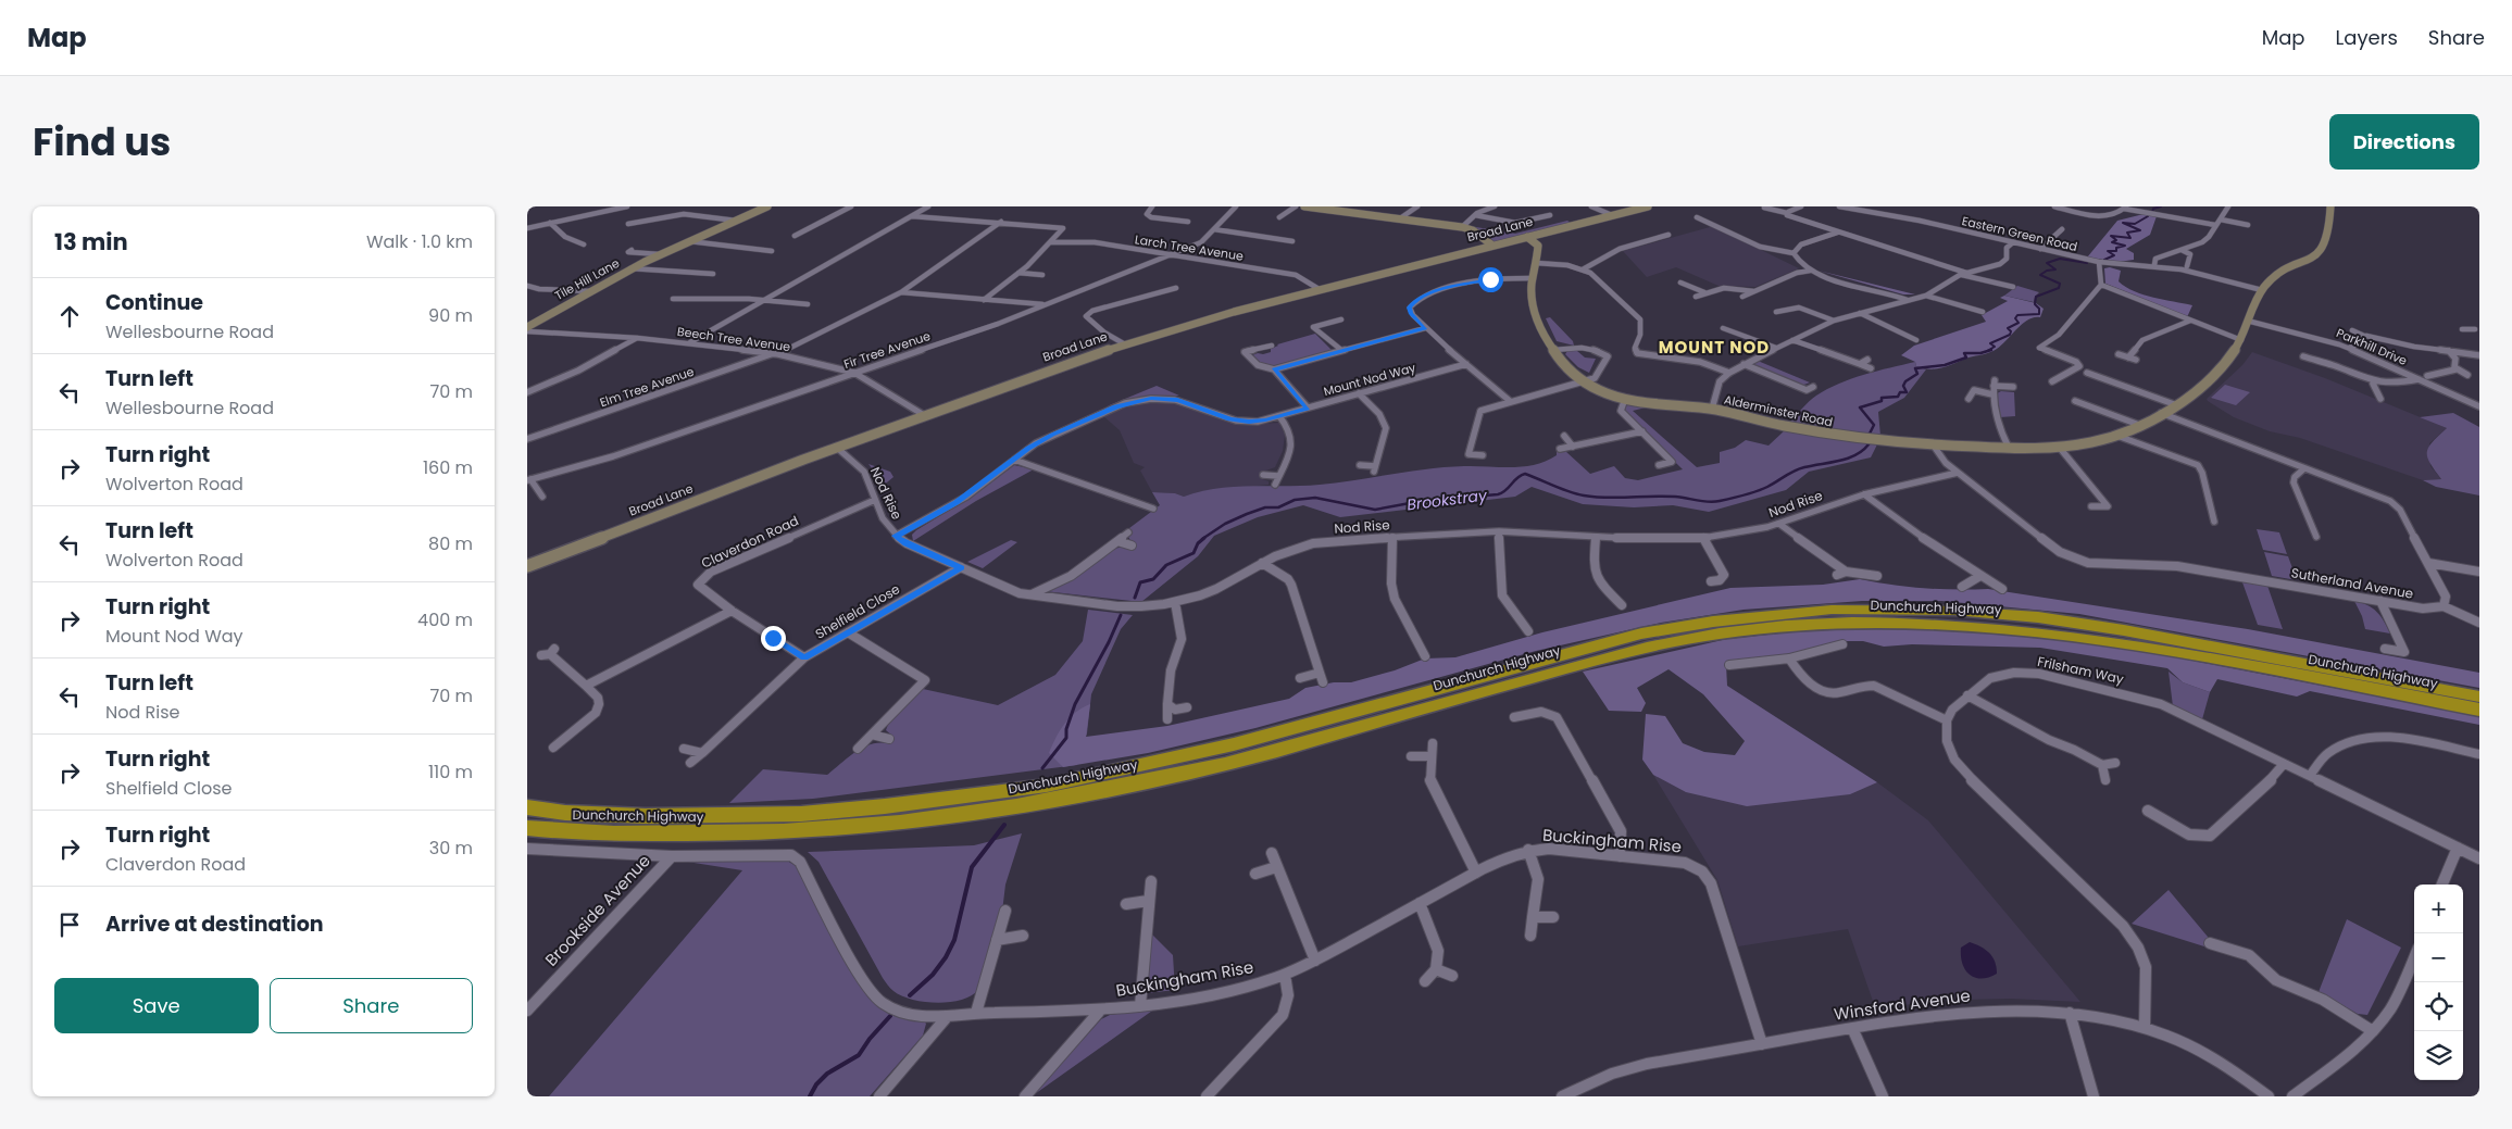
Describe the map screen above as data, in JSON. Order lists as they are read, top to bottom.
{
  "streets": {
    "highway": ["Dunchurch Highway"],
    "street": [
      "Broad Lane",
      "Eastern Green Road",
      "Larch Tree Avenue",
      "Tile Hill Lane",
      "Beech Tree Avenue",
      "Parkhill Drive",
      "Fir Tree Avenue",
      "Mount Nod Way",
      "Elm Tree Avenue",
      "Alderminster Road",
      "Nod Rise",
      "Claverdon Road",
      "Sutherland Avenue",
      "Shelfield Close",
      "Frilsham Way",
      "Buckingham Rise",
      "Brookside Avenue",
      "Winsford Avenue"
    ]
  },
  "crossings": [
    ["Broad Lane", "Larch Tree Avenue"],
    ["Broad Lane", "Beech Tree Avenue"],
    ["Broad Lane", "Alderminster Road"],
    ["Broad Lane", "Nod Rise"],
    ["Eastern Green Road", "Alderminster Road"],
    ["Larch Tree Avenue", "Fir Tree Avenue"],
    ["Beech Tree Avenue", "Fir Tree Avenue"],
    ["Beech Tree Avenue", "Elm Tree Avenue"],
    ["Parkhill Drive", "Alderminster Road"],
    ["Mount Nod Way", "Nod Rise"],
    ["Alderminster Road", "Sutherland Avenue"],
    ["Nod Rise", "Claverdon Road"],
    ["Nod Rise", "Sutherland Avenue"],
    ["Nod Rise", "Shelfield Close"],
    ["Claverdon Road", "Shelfield Close"],
    ["Buckingham Rise", "Brookside Avenue"],
    ["Buckingham Rise", "Winsford Avenue"]
  ],
  "districts": ["MOUNT NOD"],
  "water": ["Brookstray"],
  "page": {
    "header": "Map",
    "nav": ["Map", "Layers", "Share"],
    "title": "Find us",
    "buttons": [
      "Directions",
      ["Save", "Share"]
    ],
    "heading": ["13 min", "Walk · 1.0 km"],
    "list": [
      ["Continue", "Wellesbourne Road", "90 m"],
      ["Turn left", "Wellesbourne Road", "70 m"],
      ["Turn right", "Wolverton Road", "160 m"],
      ["Turn left", "Wolverton Road", "80 m"],
      ["Turn right", "Mount Nod Way", "400 m"],
      ["Turn left", "Nod Rise", "70 m"],
      ["Turn right", "Shelfield Close", "110 m"],
      ["Turn right", "Claverdon Road", "30 m"],
      "Arrive at destination"
    ],
    "map_buttons": ["+", "−"]
  }
}
